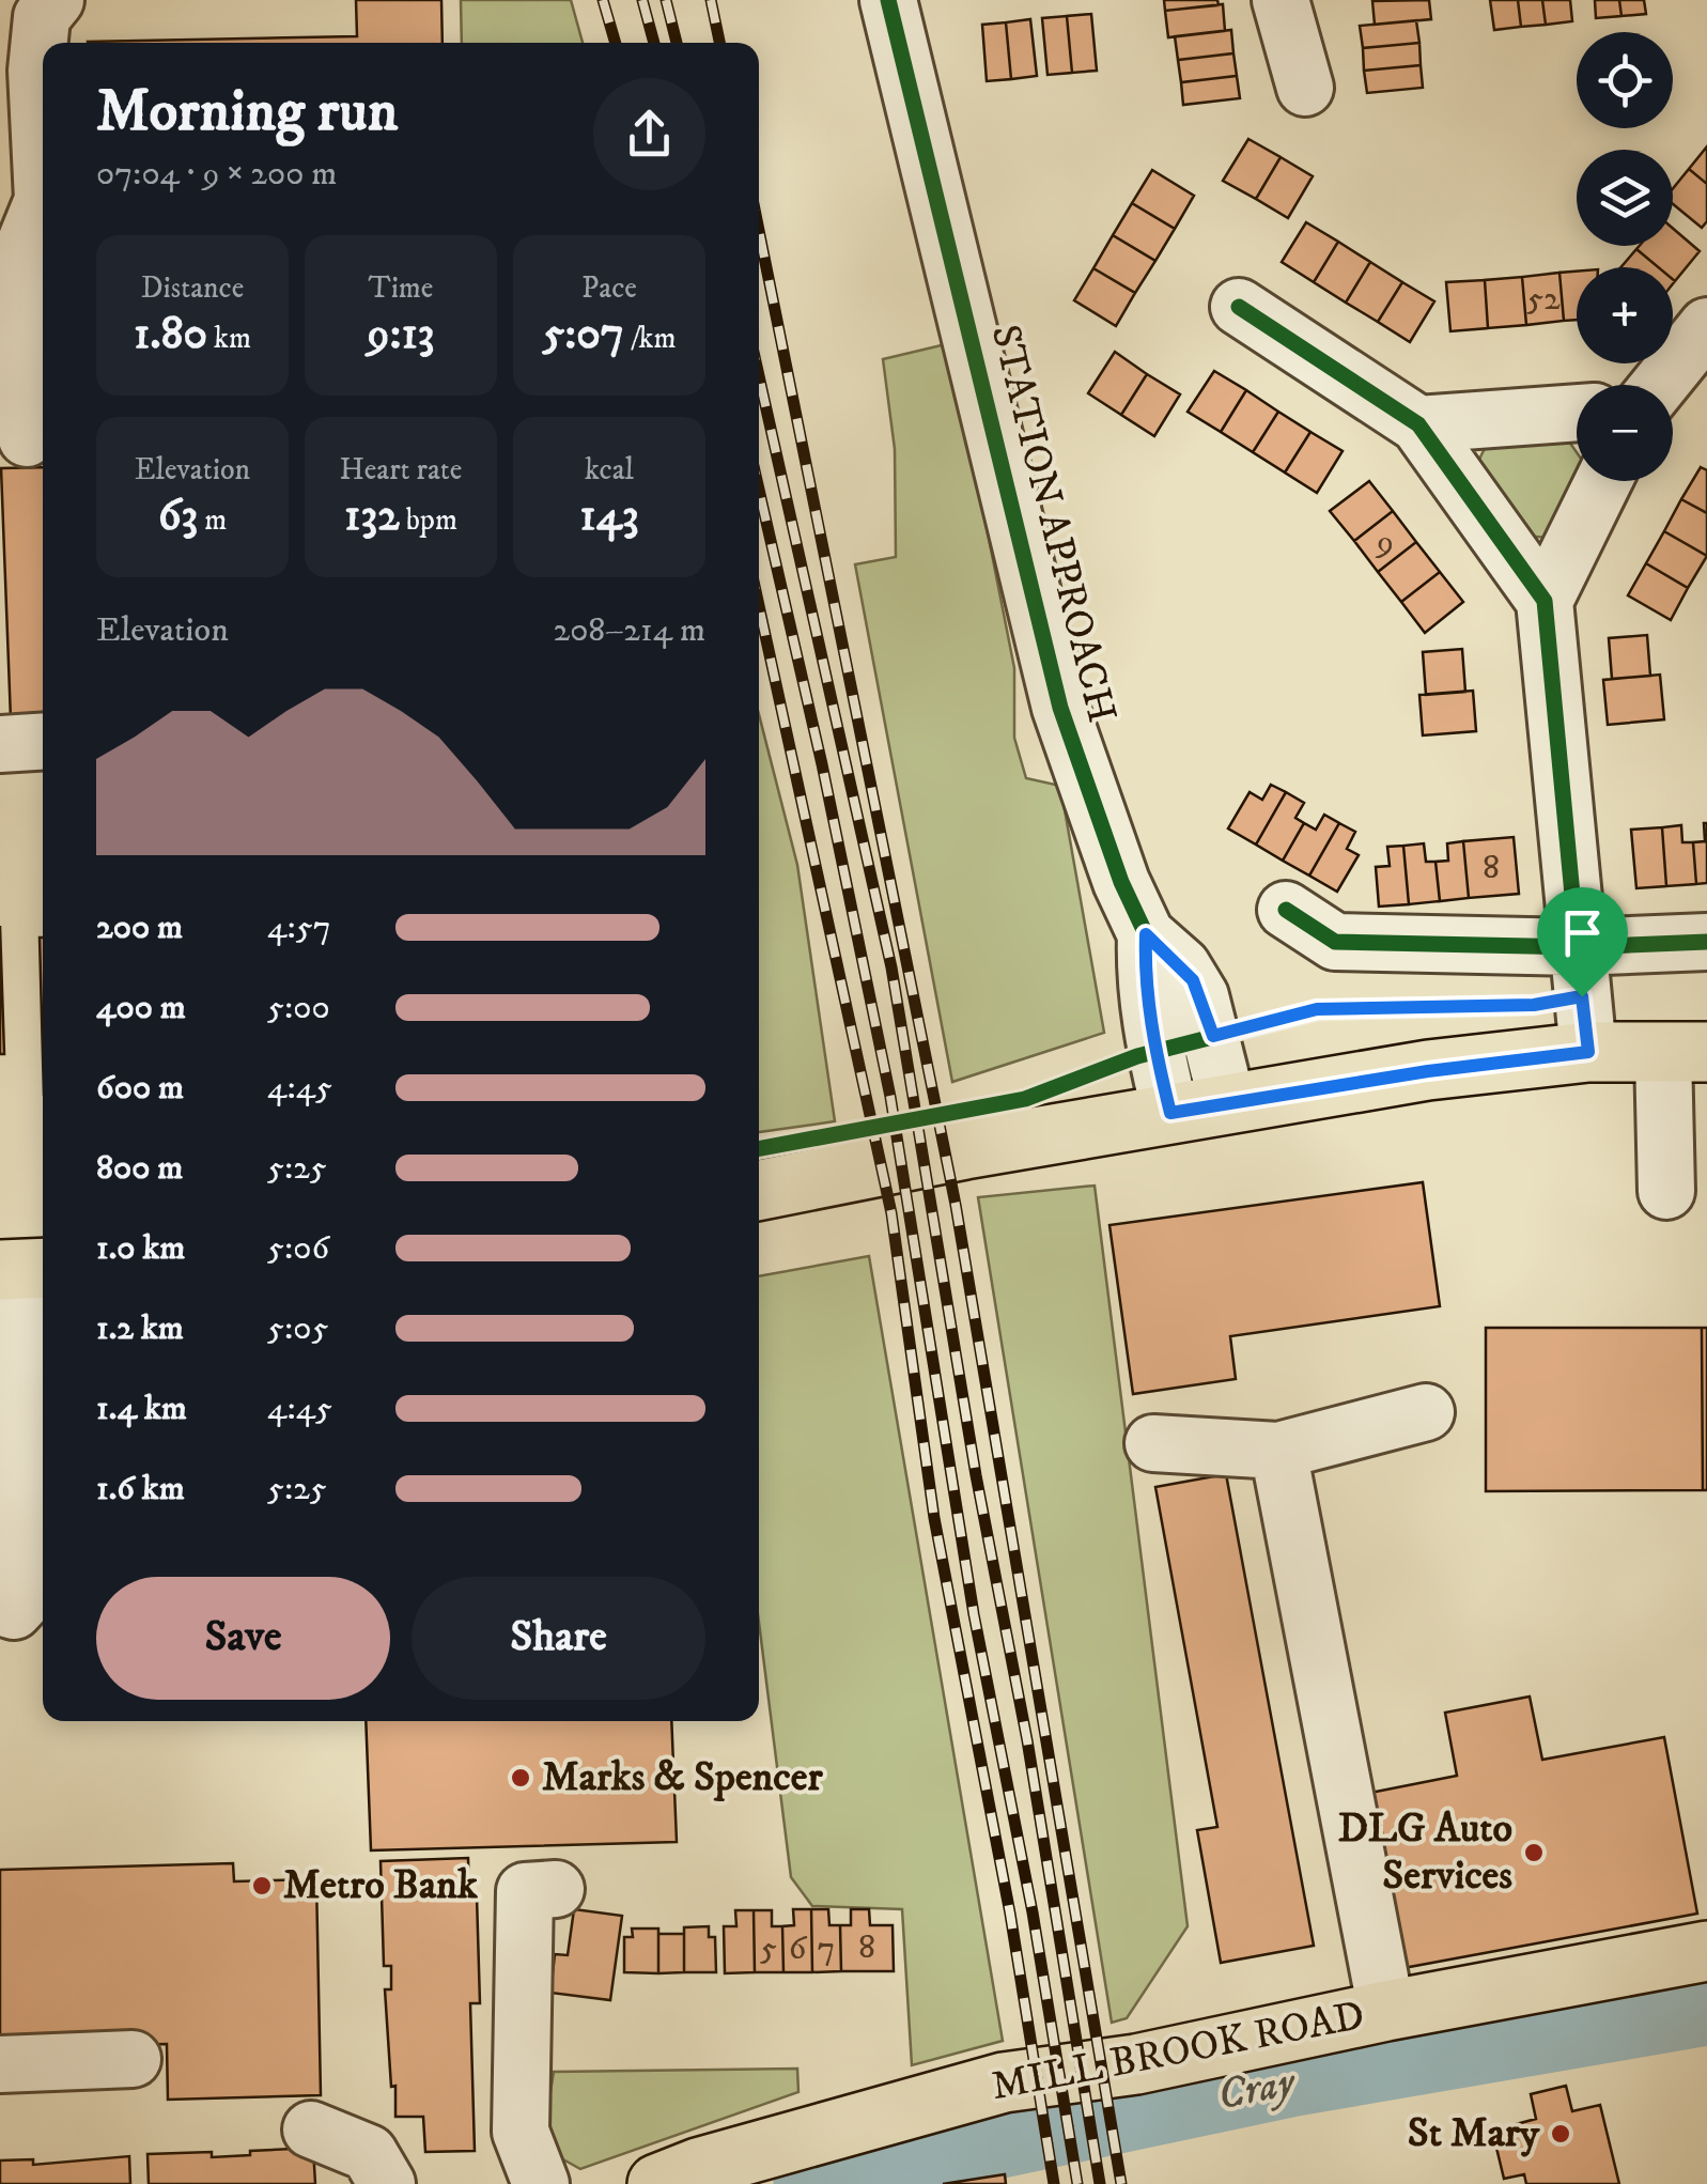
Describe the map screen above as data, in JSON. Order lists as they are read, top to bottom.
{
  "streets": {
    "main road": ["MILL BROOK ROAD"],
    "street": ["STATION APPROACH"]
  },
  "water": ["Cray"],
  "places": [
    "Marks & Spencer",
    "DLG Auto Services",
    "Metro Bank",
    "St Mary"
  ],
  "house_numbers": [
    "52",
    "9",
    "8",
    "8",
    "5",
    "6",
    "7"
  ],
  "page": {
    "map_buttons": ["+", "−"],
    "heading": ["Morning run", "07:04 · 9 × 200 m"],
    "stats": [
      ["Distance", "1.80 km"],
      ["Time", "9:13"],
      ["Pace", "5:07 /km"],
      ["Elevation", "63 m"],
      ["Heart rate", "132 bpm"],
      ["kcal", "143"]
    ],
    "chart": ["Elevation", "208–214 m"],
    "list": [
      {
        "name": "200 m",
        "note": "4:57"
      },
      {
        "name": "400 m",
        "note": "5:00"
      },
      {
        "name": "600 m",
        "note": "4:45"
      },
      {
        "name": "800 m",
        "note": "5:25"
      },
      {
        "name": "1.0 km",
        "note": "5:06"
      },
      {
        "name": "1.2 km",
        "note": "5:05"
      },
      {
        "name": "1.4 km",
        "note": "4:45"
      },
      {
        "name": "1.6 km",
        "note": "5:25"
      }
    ],
    "buttons": ["Save", "Share"]
  }
}
